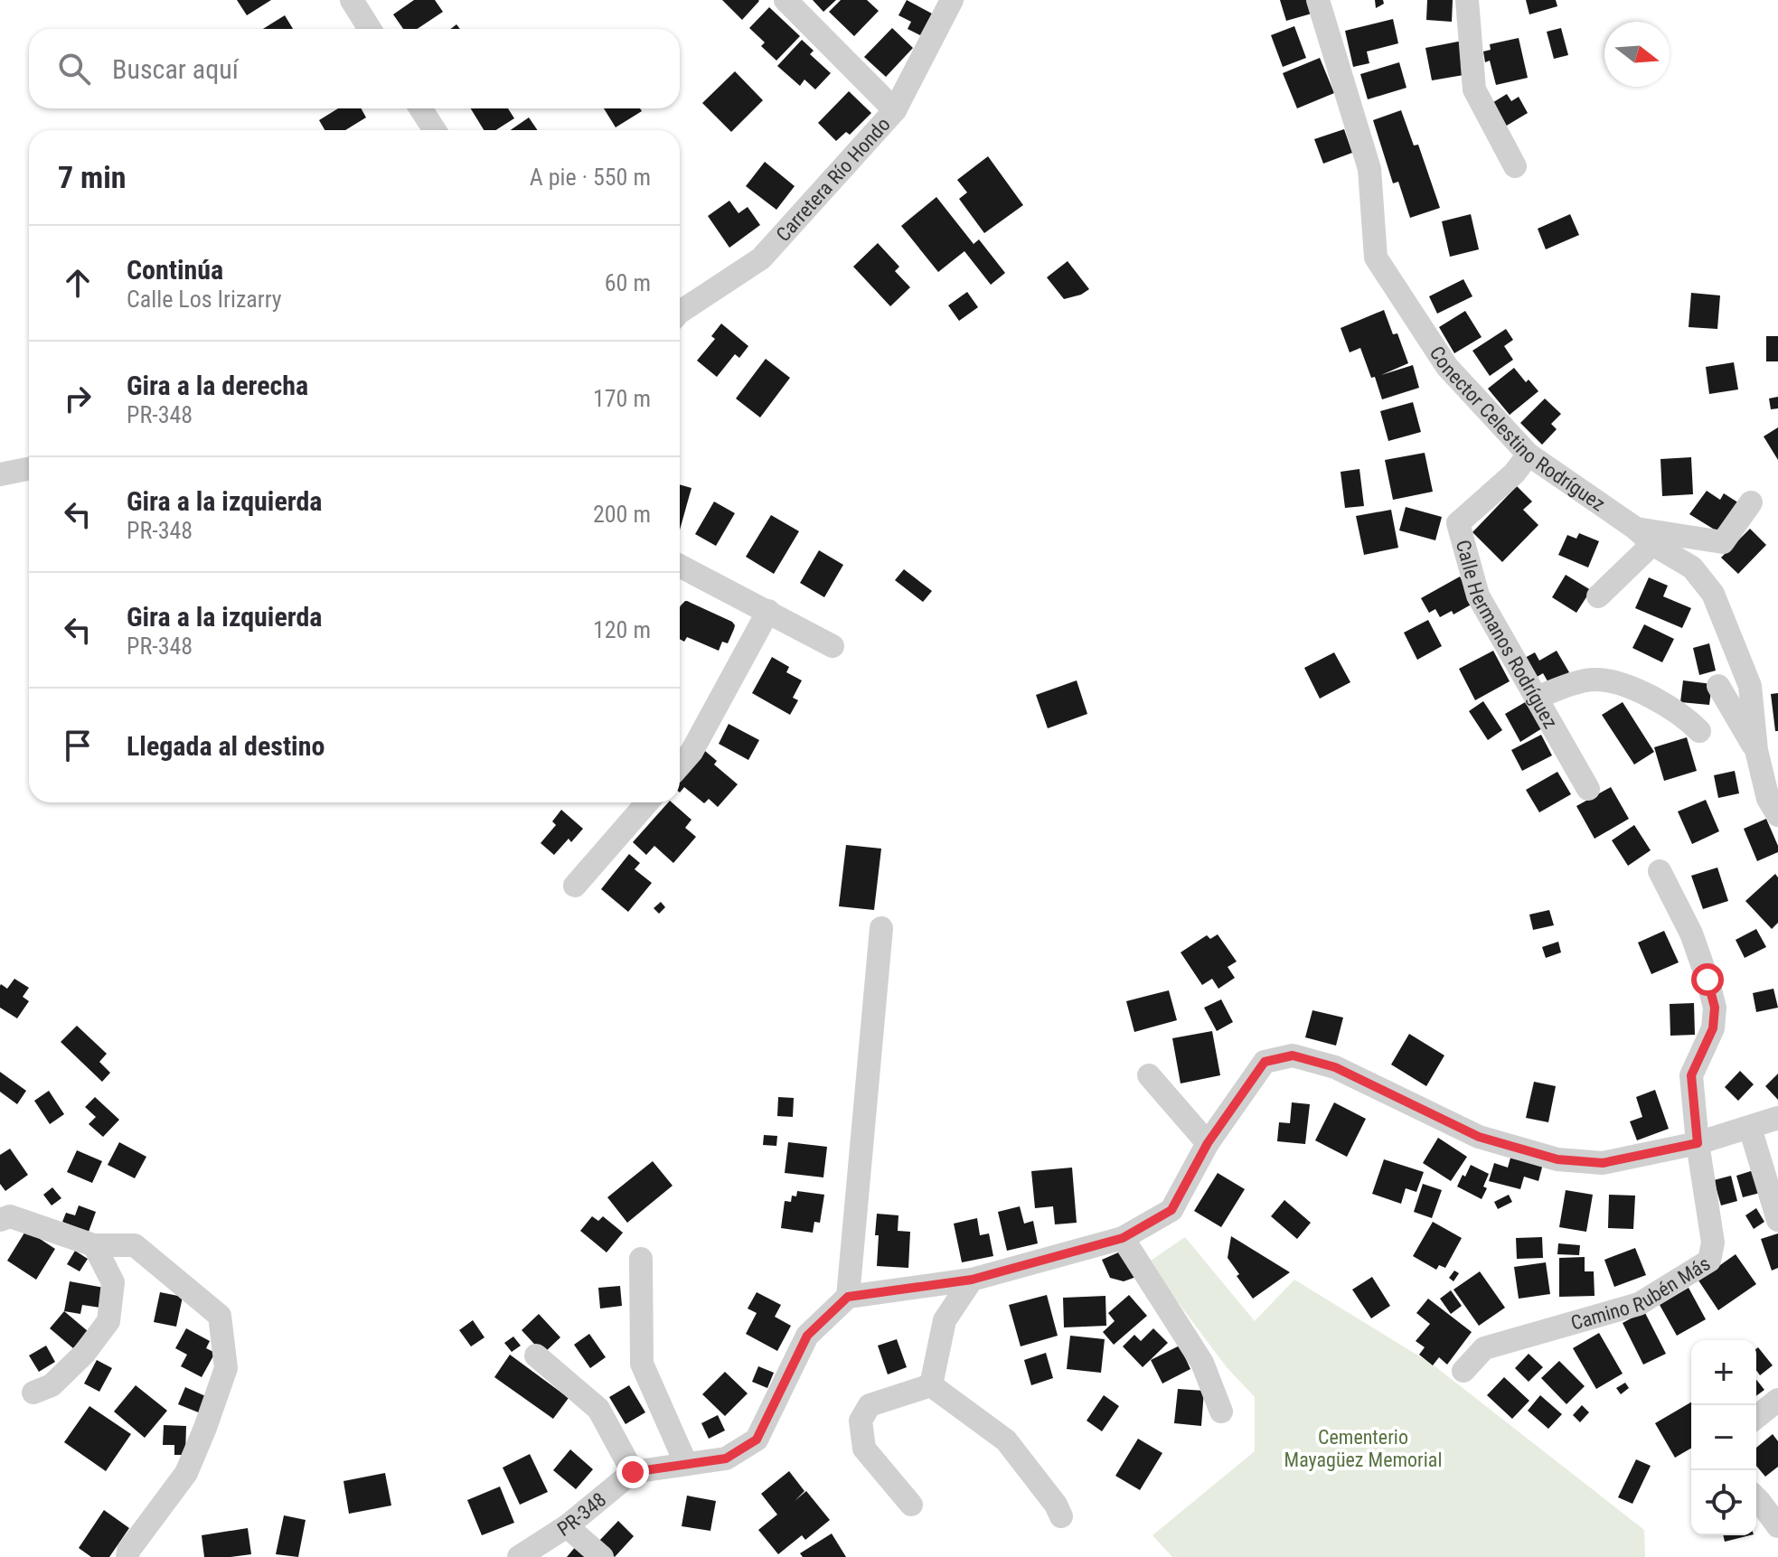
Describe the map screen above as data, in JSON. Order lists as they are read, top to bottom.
{
  "streets": {
    "street": [
      "Carretera Río Hondo",
      "Conector Celestino Rodríguez",
      "Calle Hermanos Rodríguez",
      "Camino Rubén Más",
      "PR-348"
    ]
  },
  "crossings": [
    ["Conector Celestino Rodríguez", "Calle Hermanos Rodríguez"]
  ],
  "parks": ["Cementerio Mayagüez Memorial"],
  "north": "right",
  "page": {
    "search": "Buscar aquí",
    "heading": ["7 min", "A pie · 550 m"],
    "list": [
      ["Continúa", "Calle Los Irizarry", "60 m"],
      ["Gira a la derecha", "PR-348", "170 m"],
      ["Gira a la izquierda", "PR-348", "200 m"],
      ["Gira a la izquierda", "PR-348", "120 m"],
      "Llegada al destino"
    ],
    "map_buttons": ["+", "−"]
  }
}
